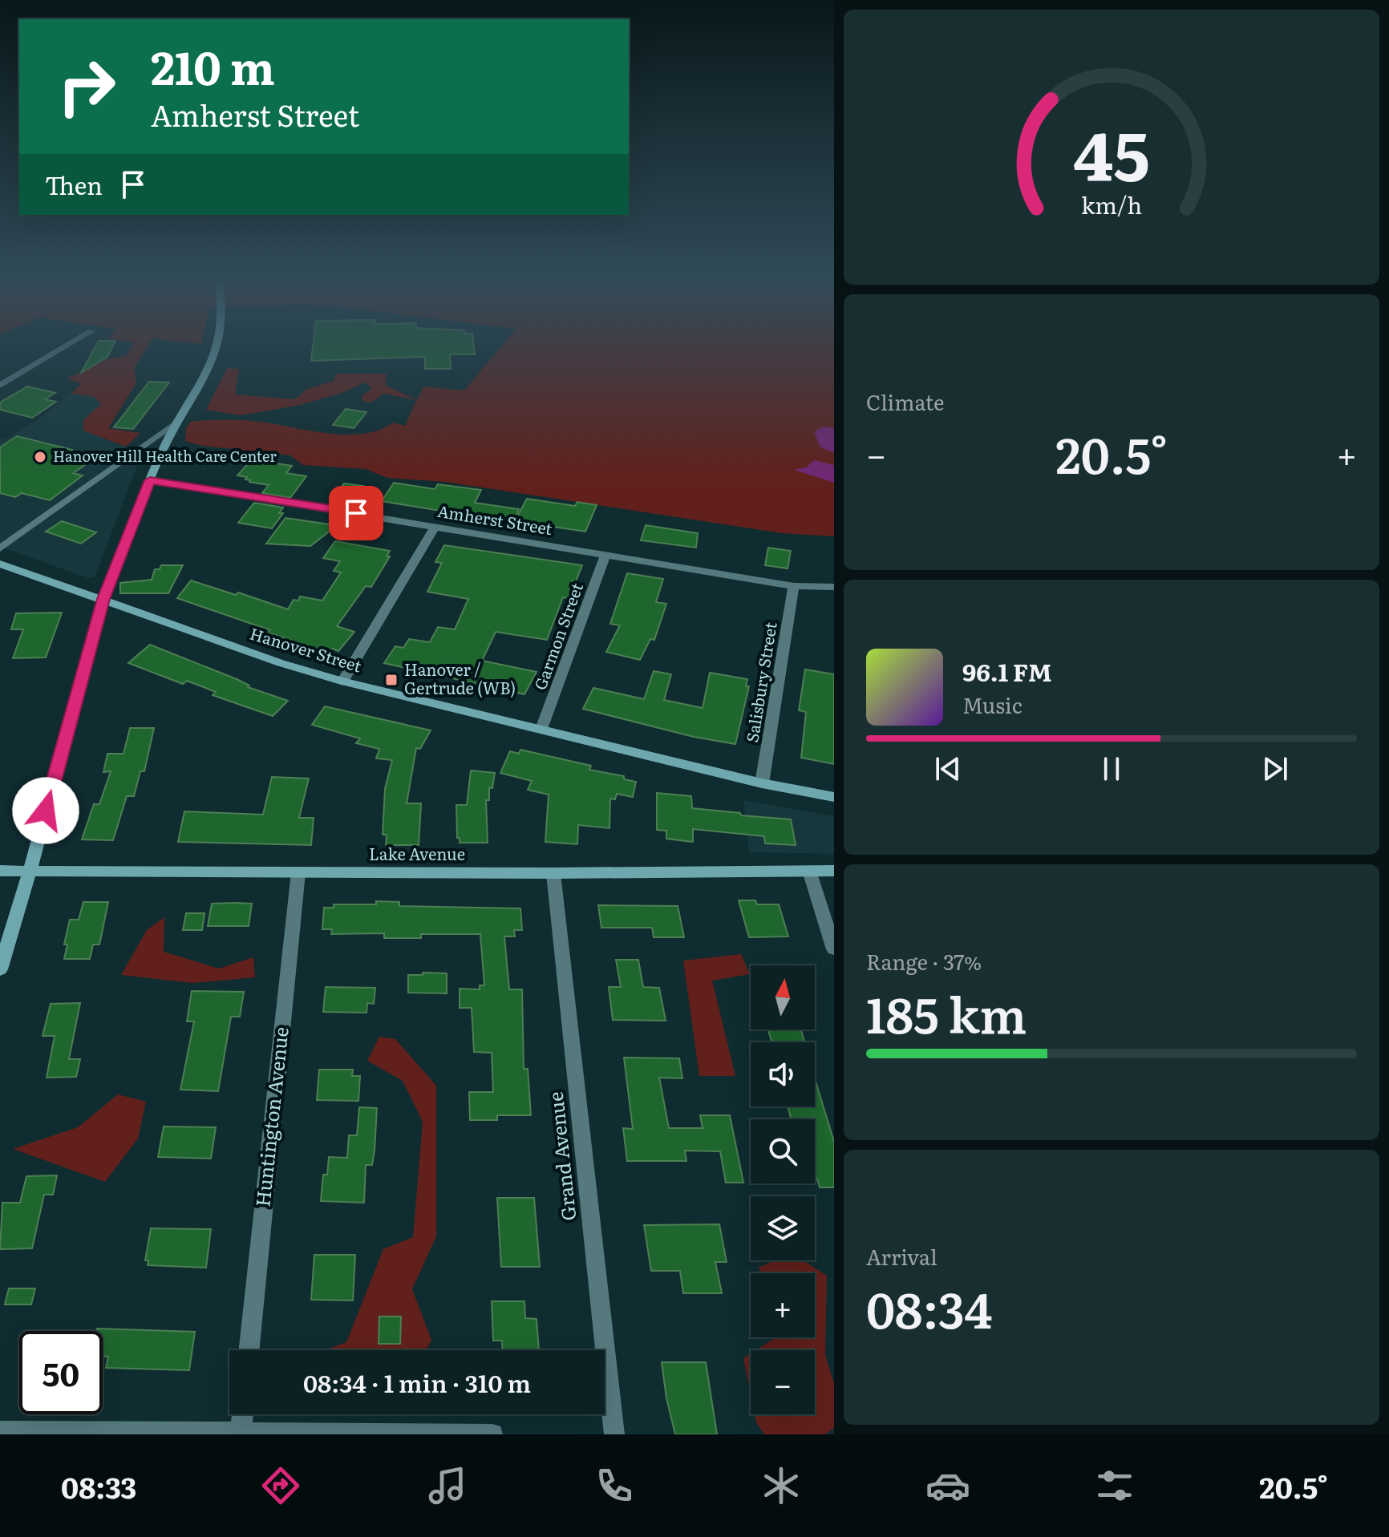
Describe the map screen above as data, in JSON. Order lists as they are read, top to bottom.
{
  "streets": {
    "main road": ["Hanover Street", "Lake Avenue"],
    "street": [
      "Amherst Street",
      "Garmon Street",
      "Salisbury Street",
      "Huntington Avenue",
      "Grand Avenue"
    ]
  },
  "crossings": [
    ["Amherst Street", "Garmon Street"],
    ["Amherst Street", "Salisbury Street"],
    ["Garmon Street", "Hanover Street"],
    ["Hanover Street", "Salisbury Street"],
    ["Lake Avenue", "Huntington Avenue"],
    ["Lake Avenue", "Grand Avenue"]
  ],
  "places": {
    "other": ["Hanover Hill Health Care Center"],
    "transit": ["Hanover / Gertrude (WB)"]
  },
  "north": "top",
  "page": {
    "turn": ["210 m", "Amherst Street"],
    "then": "Then",
    "tile": [
      "Climate",
      ["Range · 37%", "185 km"],
      ["Arrival", "08:34"]
    ],
    "heat": ["−", "20.5°", "+"],
    "song": ["96.1 FM", "Music"],
    "map_buttons": ["+", "−"],
    "limit": "50",
    "trip": "08:34 · 1 min · 310 m",
    "tabs": ["08:33", "20.5°"],
    "gauge": ["45", "km/h"]
  }
}
